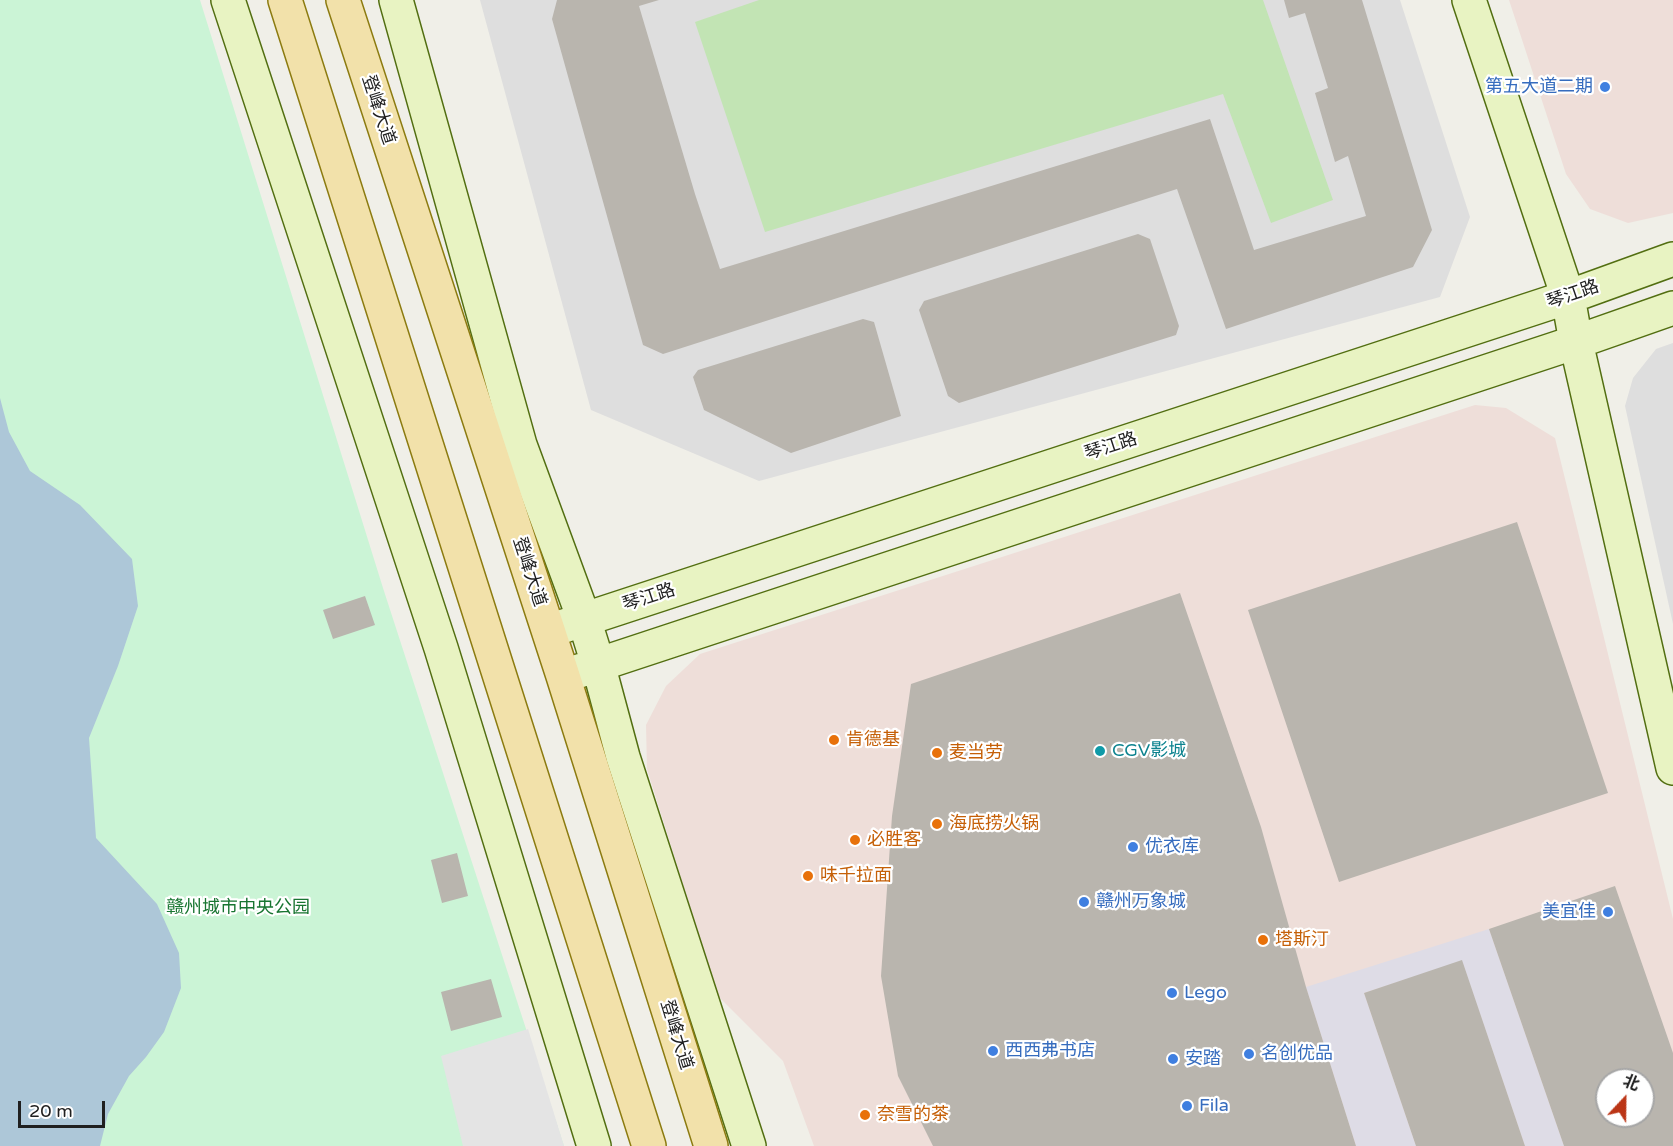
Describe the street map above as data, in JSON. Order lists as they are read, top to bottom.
{
  "streets": {
    "main road": ["登峰大道"],
    "street": ["琴江路"]
  },
  "crossings": [
    ["登峰大道", "琴江路"]
  ],
  "parks": ["赣州城市中央公园"],
  "places": [
    "第五大道二期",
    "肯德基",
    "CGV影城",
    "麦当劳",
    "海底捞火锅",
    "必胜客",
    "优衣库",
    "味千拉面",
    "赣州万象城",
    "美宜佳",
    "塔斯汀",
    "Lego",
    "西西弗书店",
    "名创优品",
    "安踏",
    "Fila",
    "奈雪的茶"
  ],
  "scale_bar": "20 m",
  "north": "top"
}
